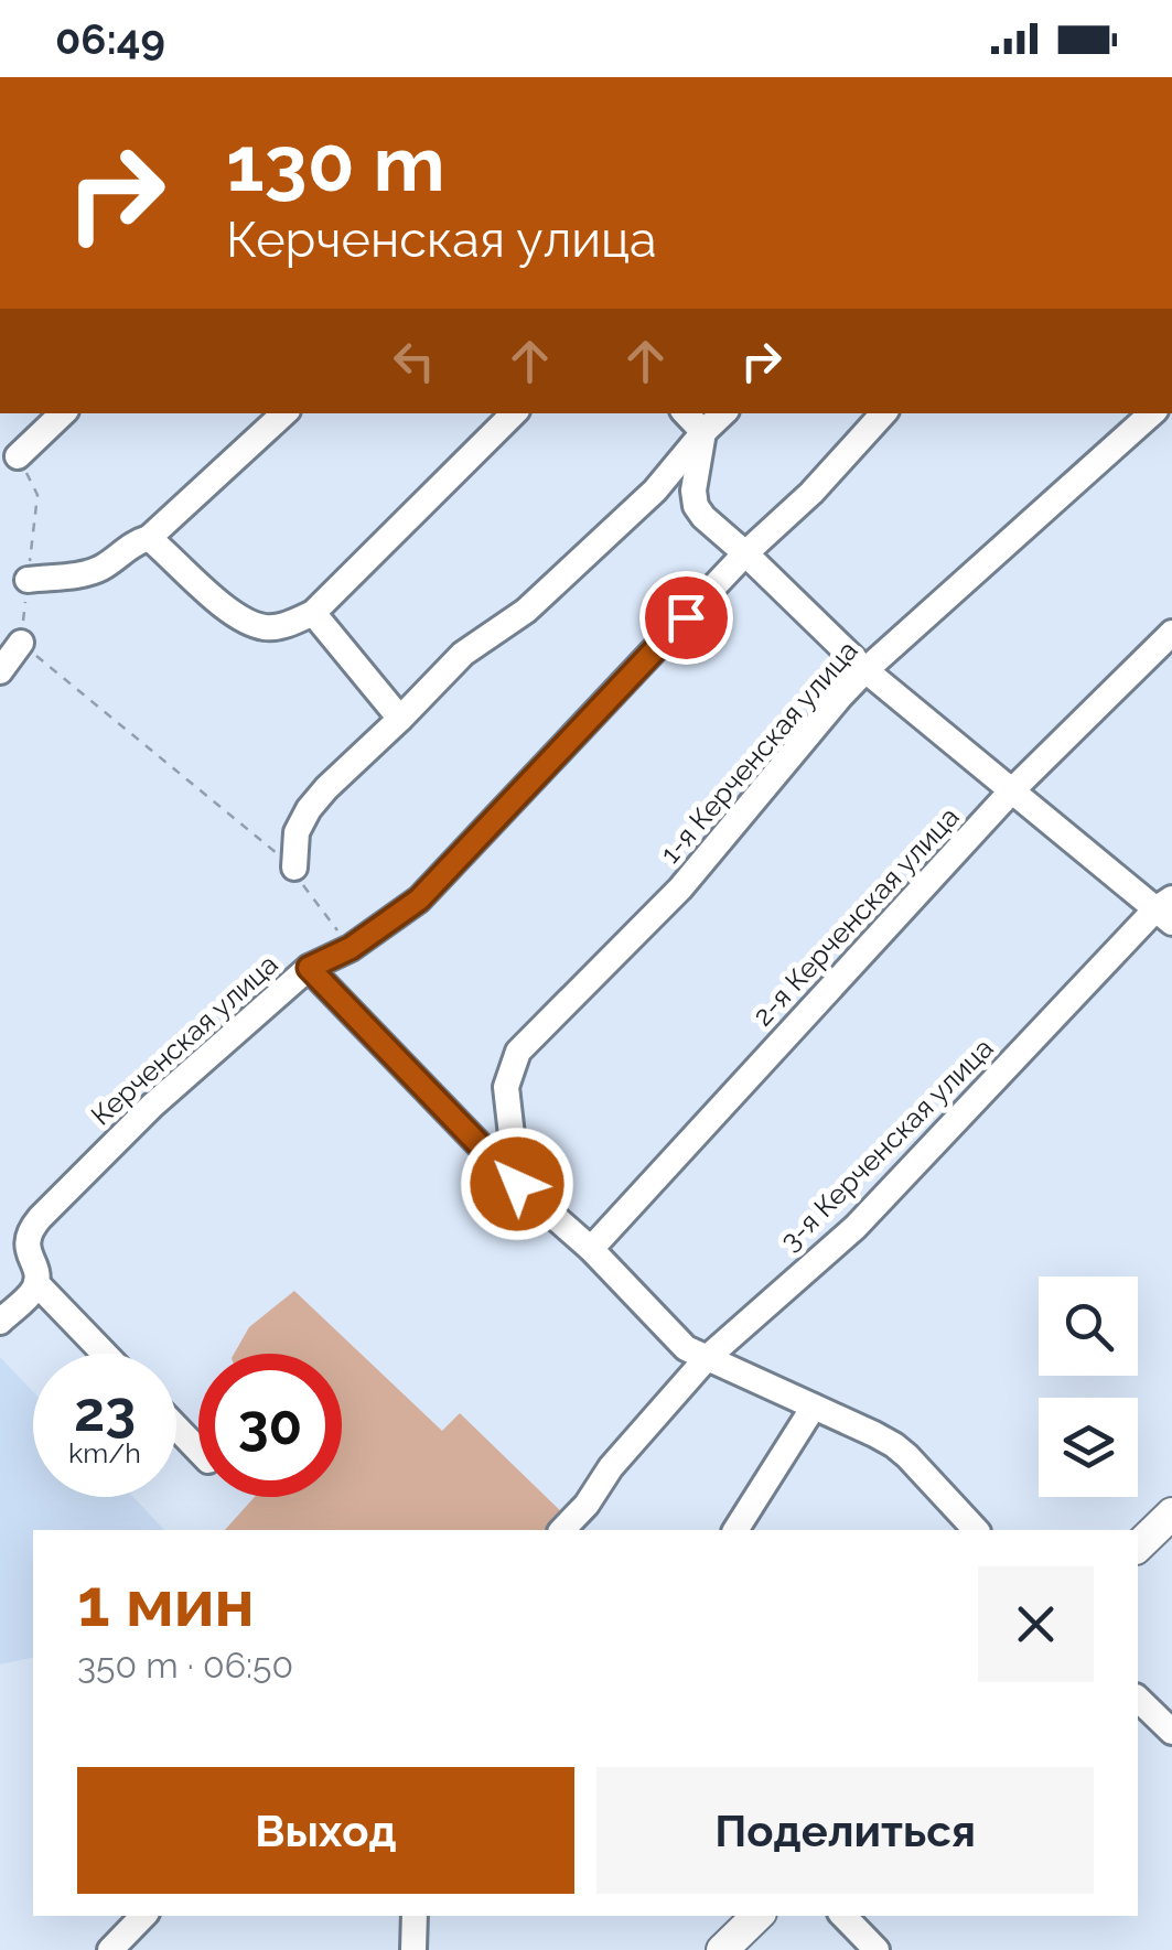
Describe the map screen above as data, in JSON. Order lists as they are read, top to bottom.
{
  "streets": {
    "street": [
      "1-я Керченская улица",
      "2-я Керченская улица",
      "Керченская улица",
      "3-я Керченская улица"
    ]
  },
  "page": {
    "status": "06:49",
    "turn": ["130 m", "Керченская улица"],
    "speed": "23 km/h",
    "limit": "30",
    "heading": ["1 мин", "350 m · 06:50"],
    "buttons": ["Выход", "Поделиться"]
  }
}
